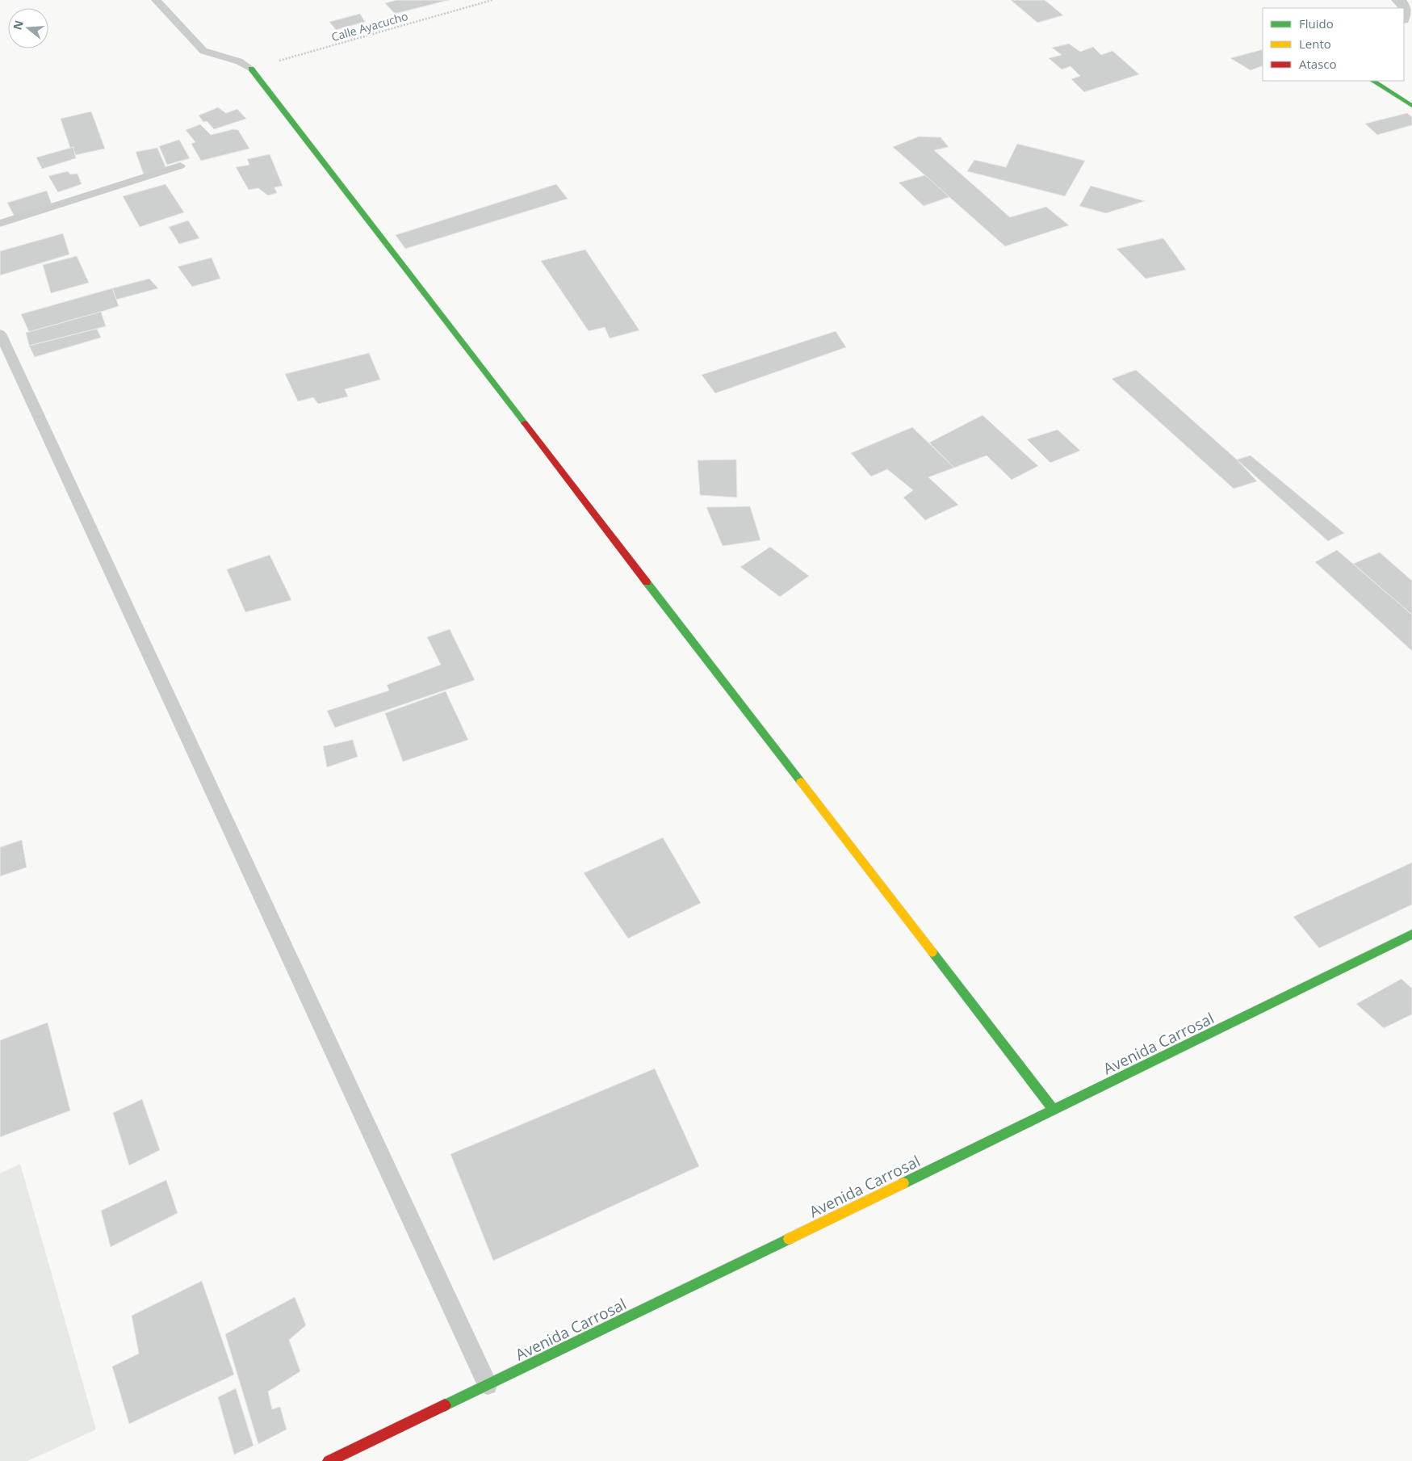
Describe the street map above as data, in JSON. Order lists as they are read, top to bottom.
{
  "streets": {
    "street": ["Avenida Carrosal"],
    "path": ["Calle Ayacucho"]
  },
  "legend": ["Fluido", "Lento", "Atasco"],
  "north": "left"
}
